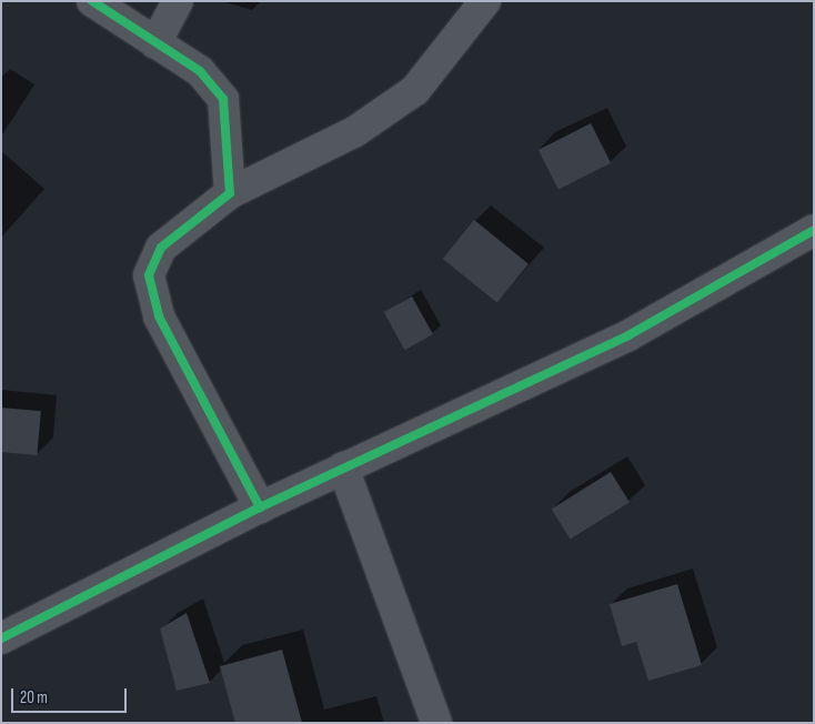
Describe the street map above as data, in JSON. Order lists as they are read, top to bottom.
{
  "scale_bar": "20 m"
}
